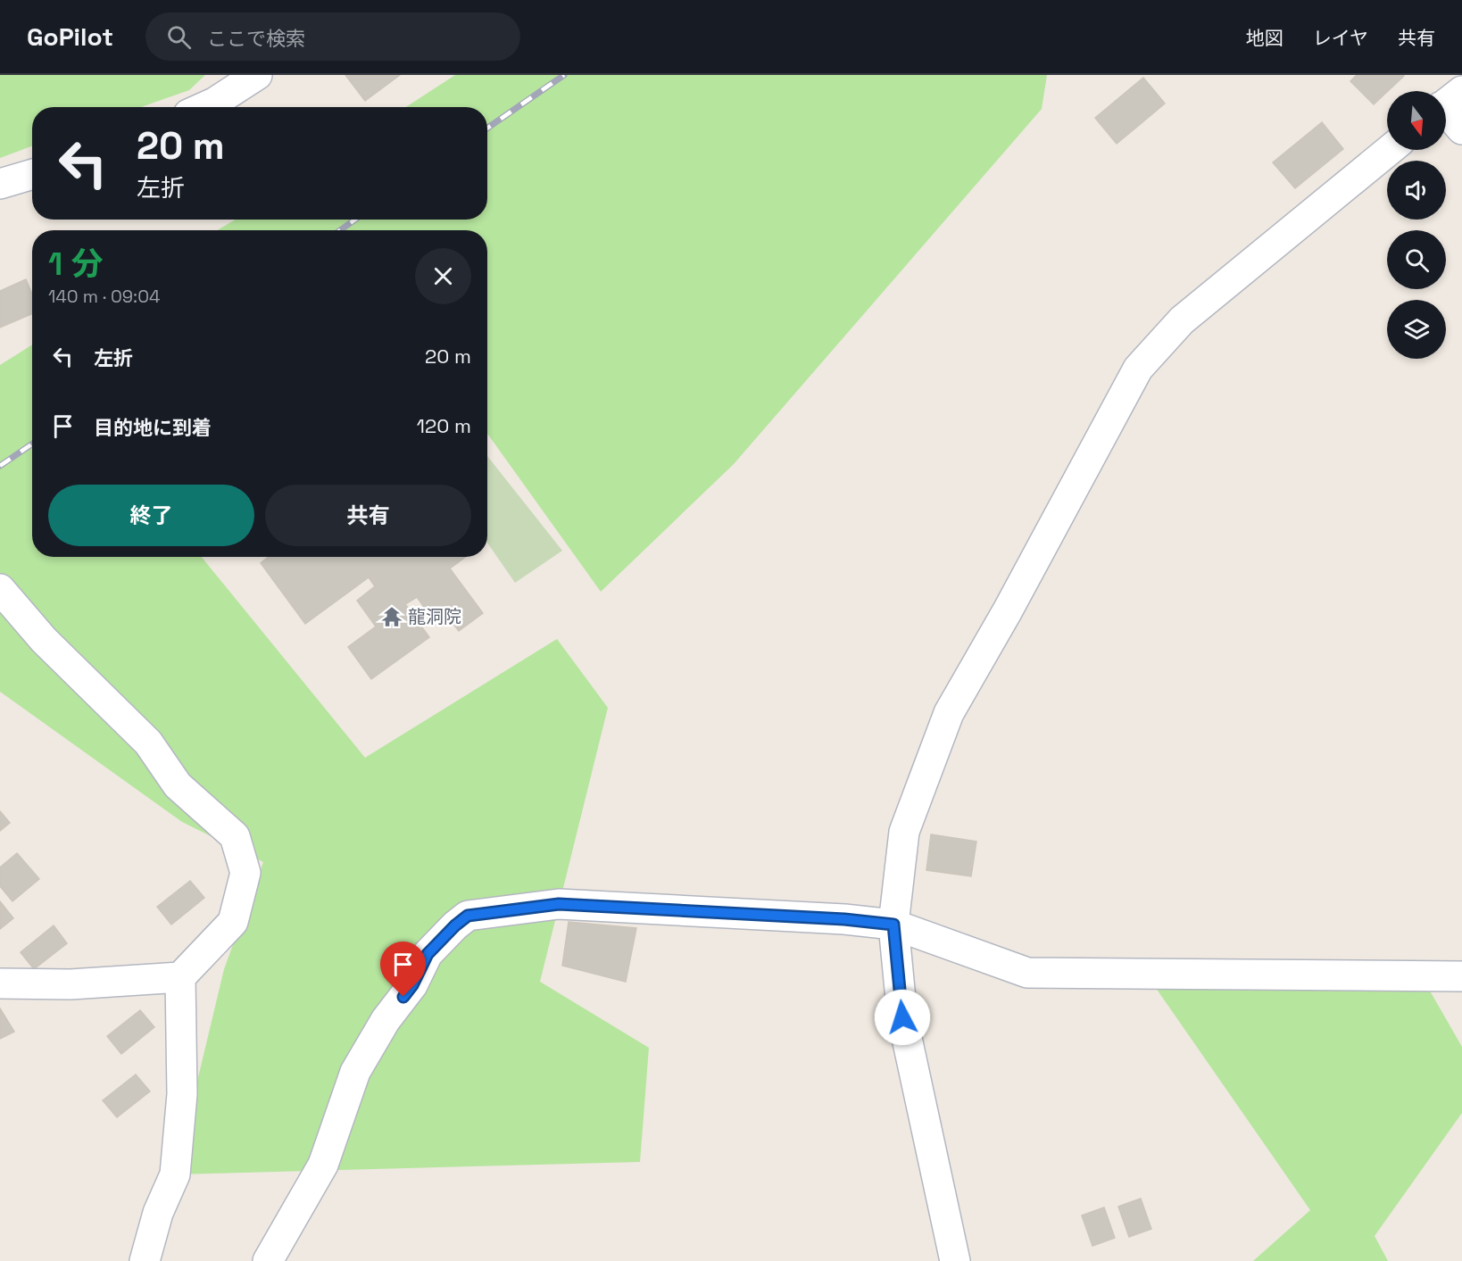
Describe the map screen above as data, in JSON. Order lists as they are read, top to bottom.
{
  "places": {
    "temple": ["龍洞院"]
  },
  "north": "bottom",
  "page": {
    "header": "GoPilot",
    "search": "ここで検索",
    "nav": ["地図", "レイヤ", "共有"],
    "turn": ["20 m", "左折"],
    "heading": ["1 分", "140 m · 09:04"],
    "list": [
      {
        "name": "左折",
        "value": "20 m"
      },
      {
        "name": "目的地に到着",
        "value": "120 m"
      }
    ],
    "buttons": ["終了", "共有"]
  }
}
